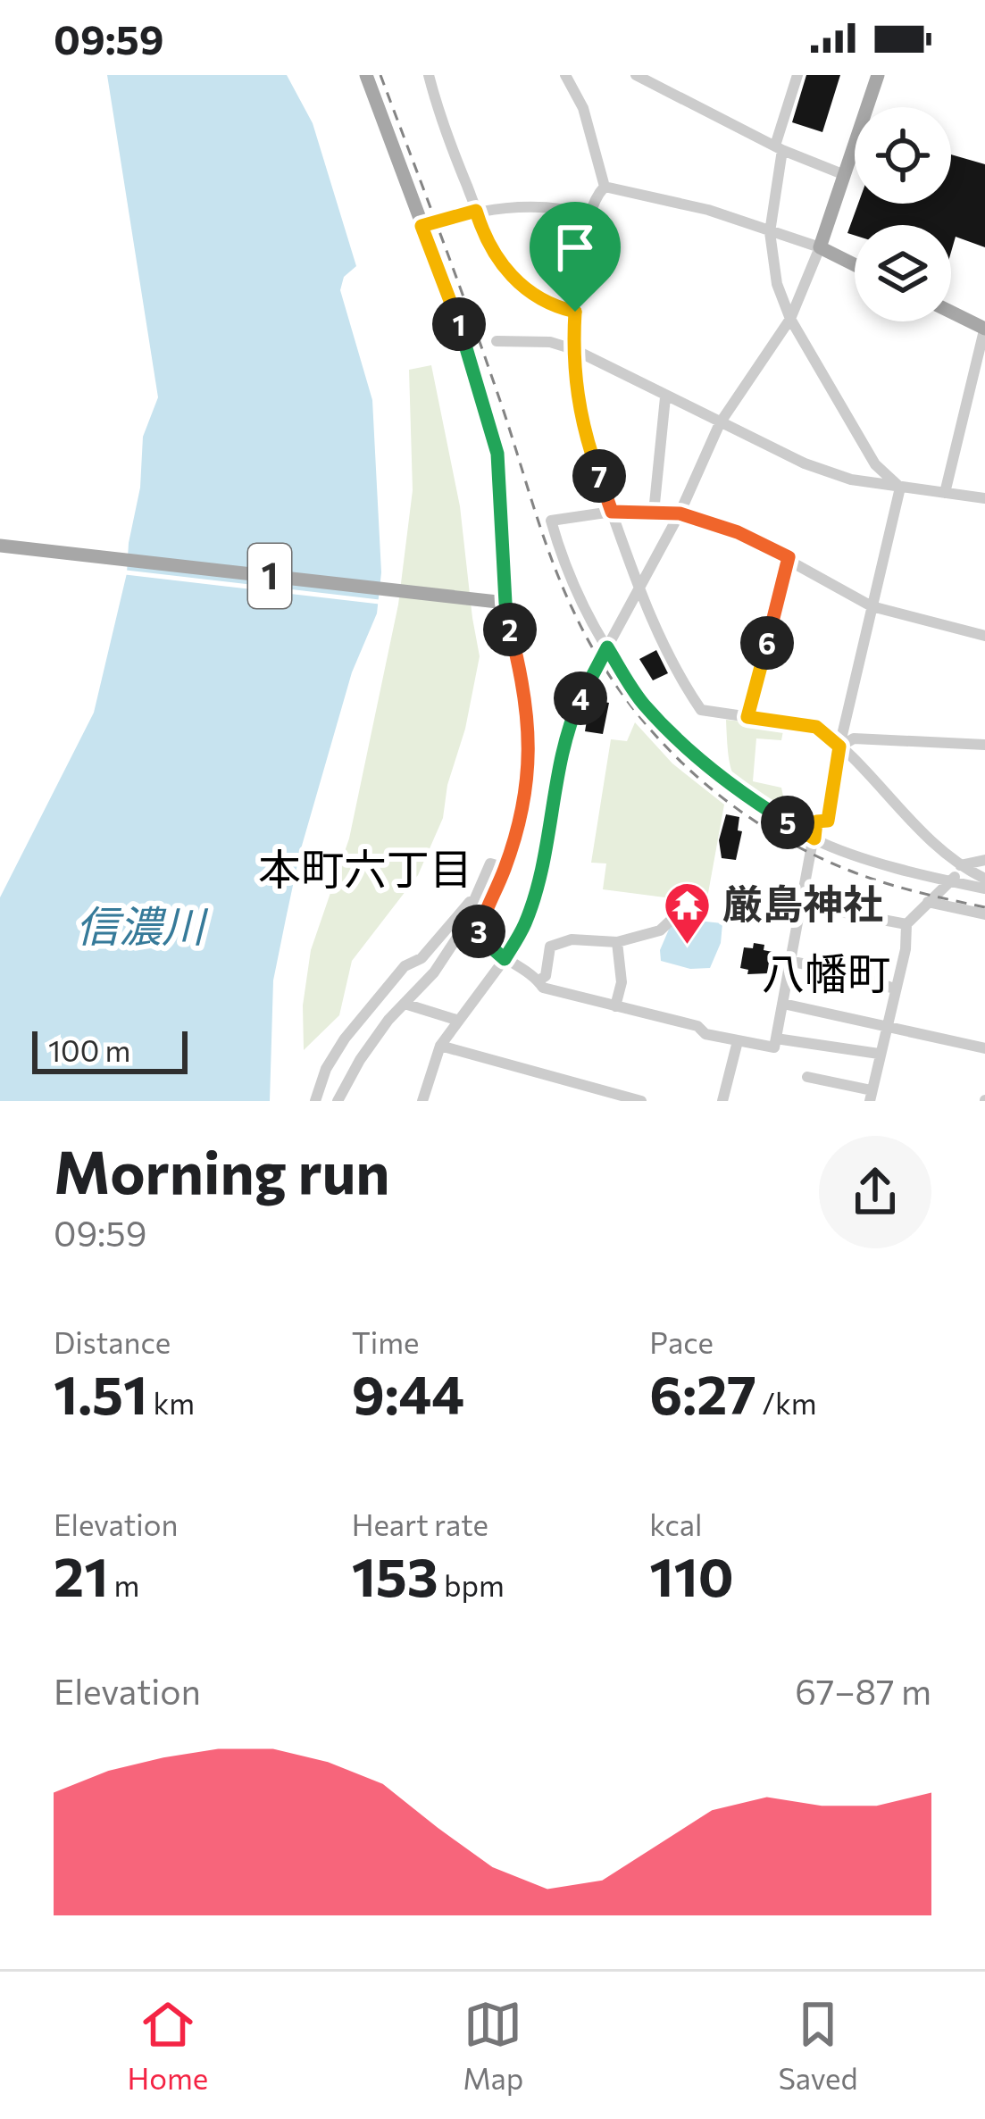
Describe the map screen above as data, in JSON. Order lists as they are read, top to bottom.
{
  "streets": {
    "main road": ["1"]
  },
  "districts": ["本町六丁目", "八幡町"],
  "water": ["信濃川"],
  "places": {
    "temple": ["厳島神社"]
  },
  "scale_bar": "100 m",
  "page": {
    "status": "09:59",
    "pins": [
      "1",
      "7",
      "2",
      "6",
      "4",
      "5",
      "3"
    ],
    "scale": "100 m",
    "heading": ["Morning run", "09:59"],
    "stats": [
      ["Distance", "1.51 km"],
      ["Time", "9:44"],
      ["Pace", "6:27 /km"],
      ["Elevation", "21 m"],
      ["Heart rate", "153 bpm"],
      ["kcal", "110"]
    ],
    "chart": ["Elevation", "67–87 m"],
    "tabs": ["Home", "Map", "Saved"]
  }
}
